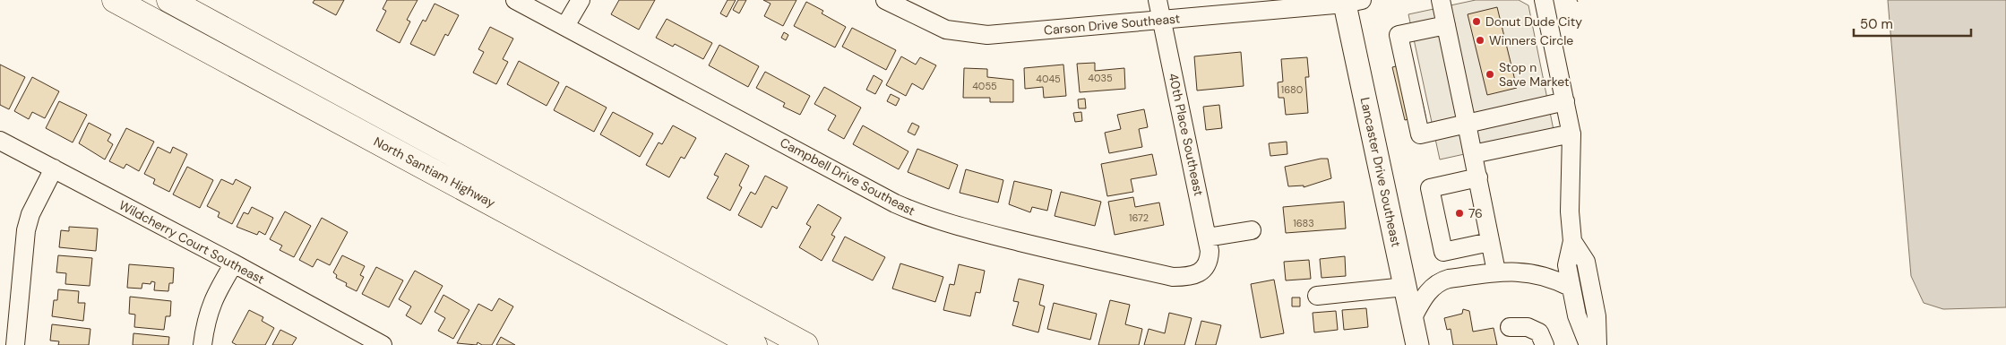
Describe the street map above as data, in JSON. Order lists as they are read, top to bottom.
{
  "streets": {
    "highway": ["North Santiam Highway"],
    "main road": ["Lancaster Drive Southeast"],
    "street": [
      "Carson Drive Southeast",
      "40th Place Southeast",
      "Campbell Drive Southeast",
      "Wildcherry Court Southeast"
    ]
  },
  "crossings": [
    ["Carson Drive Southeast", "40th Place Southeast"],
    ["Carson Drive Southeast", "Lancaster Drive Southeast"],
    ["40th Place Southeast", "Campbell Drive Southeast"]
  ],
  "places": [
    "Donut Dude City",
    "Winners Circle",
    "Stop n Save Market",
    "76"
  ],
  "house_numbers": [
    "4035",
    "4045",
    "4055",
    "1680",
    "1672",
    "1683"
  ],
  "scale_bar": "50 m"
}
